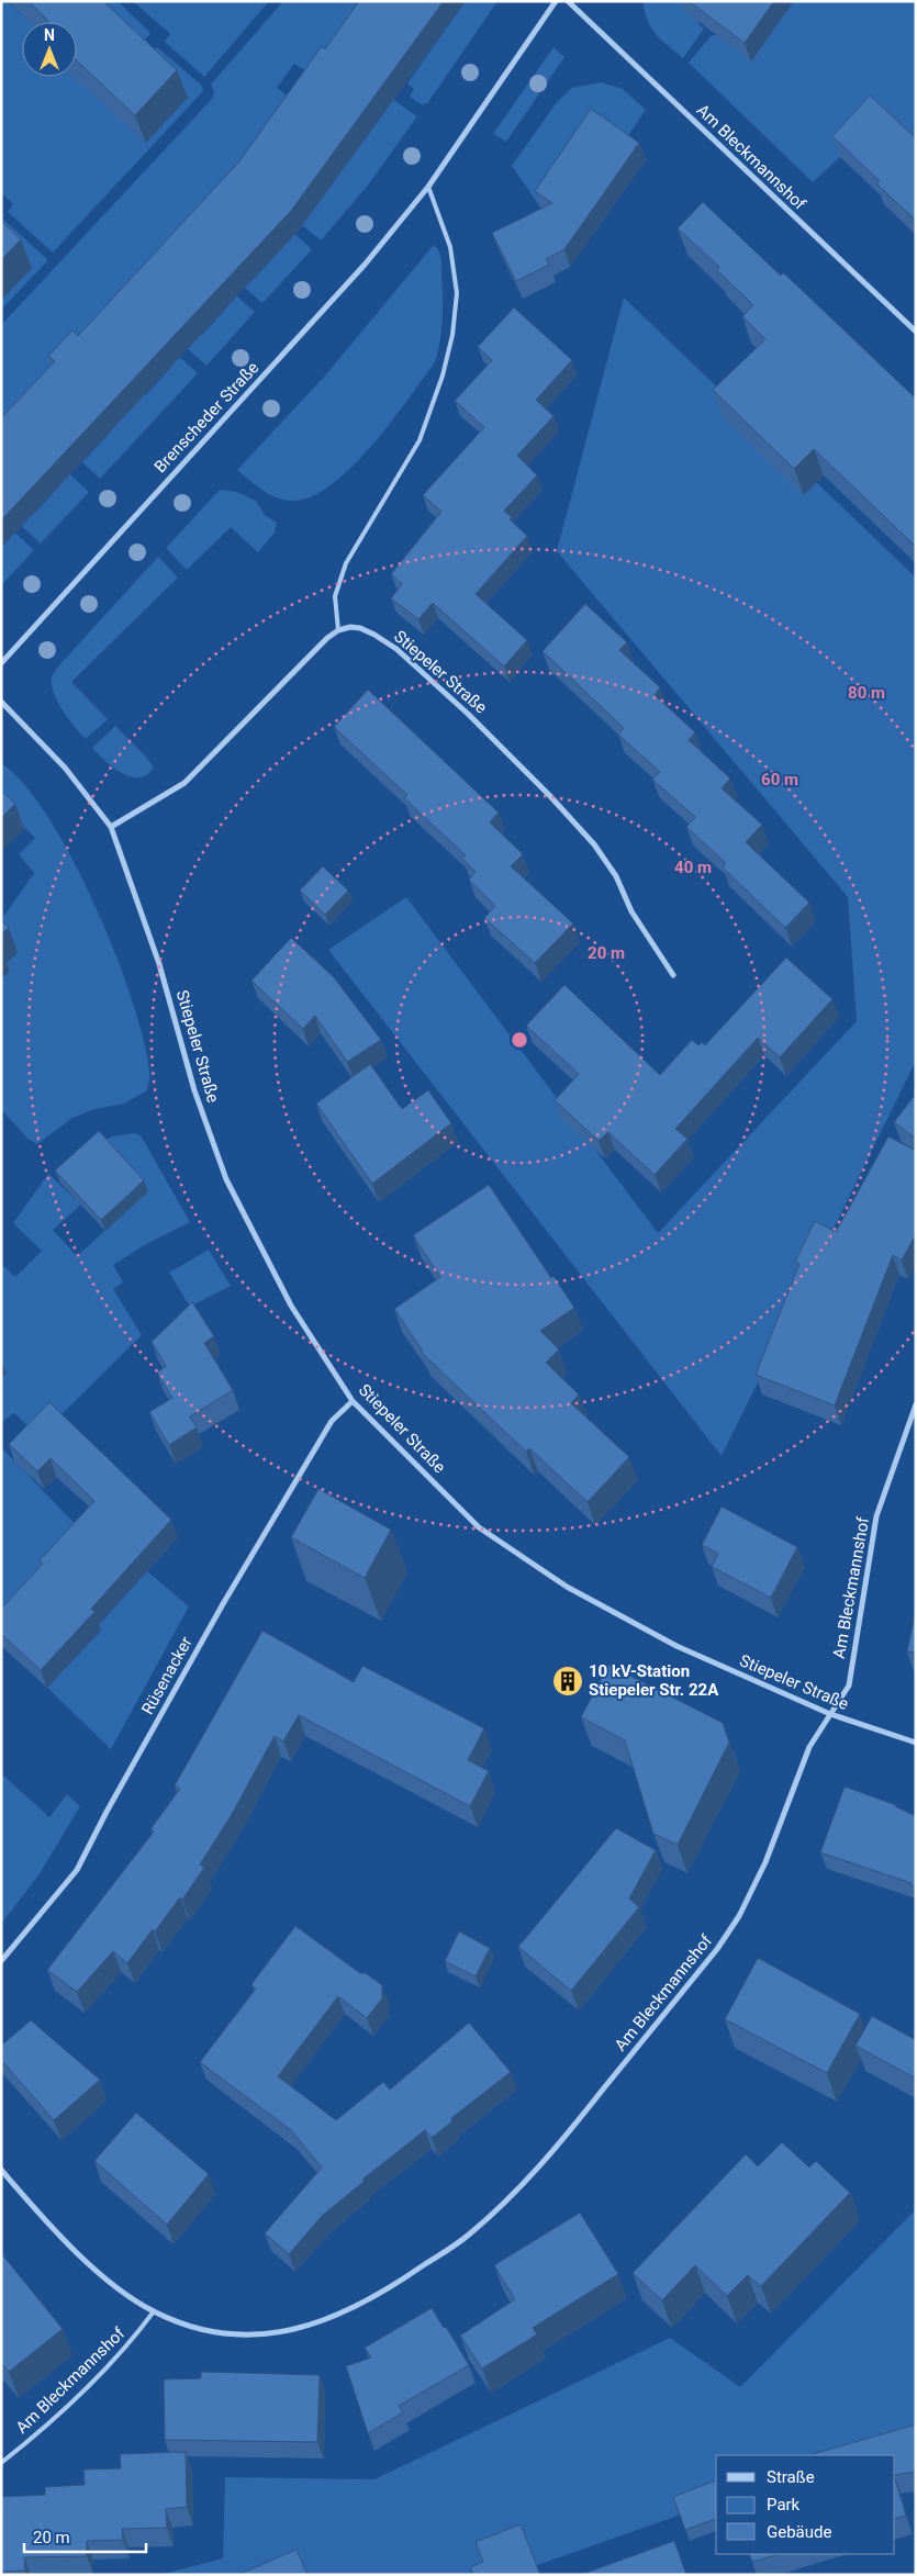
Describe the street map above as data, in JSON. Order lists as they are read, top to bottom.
{
  "streets": {
    "street": [
      "Am Bleckmannshof",
      "Brenscheder Straße",
      "Stiepeler Straße",
      "Rüsenacker"
    ]
  },
  "crossings": [
    ["Am Bleckmannshof", "Stiepeler Straße"],
    ["Stiepeler Straße", "Rüsenacker"]
  ],
  "places": {
    "building": ["10 kV-Station Stiepeler Str. 22A"]
  },
  "legend": ["Straße", "Park", "Gebäude"],
  "scale_bar": "20 m",
  "north": "top",
  "rings": [
    "80 m",
    "60 m",
    "40 m",
    "20 m"
  ]
}
